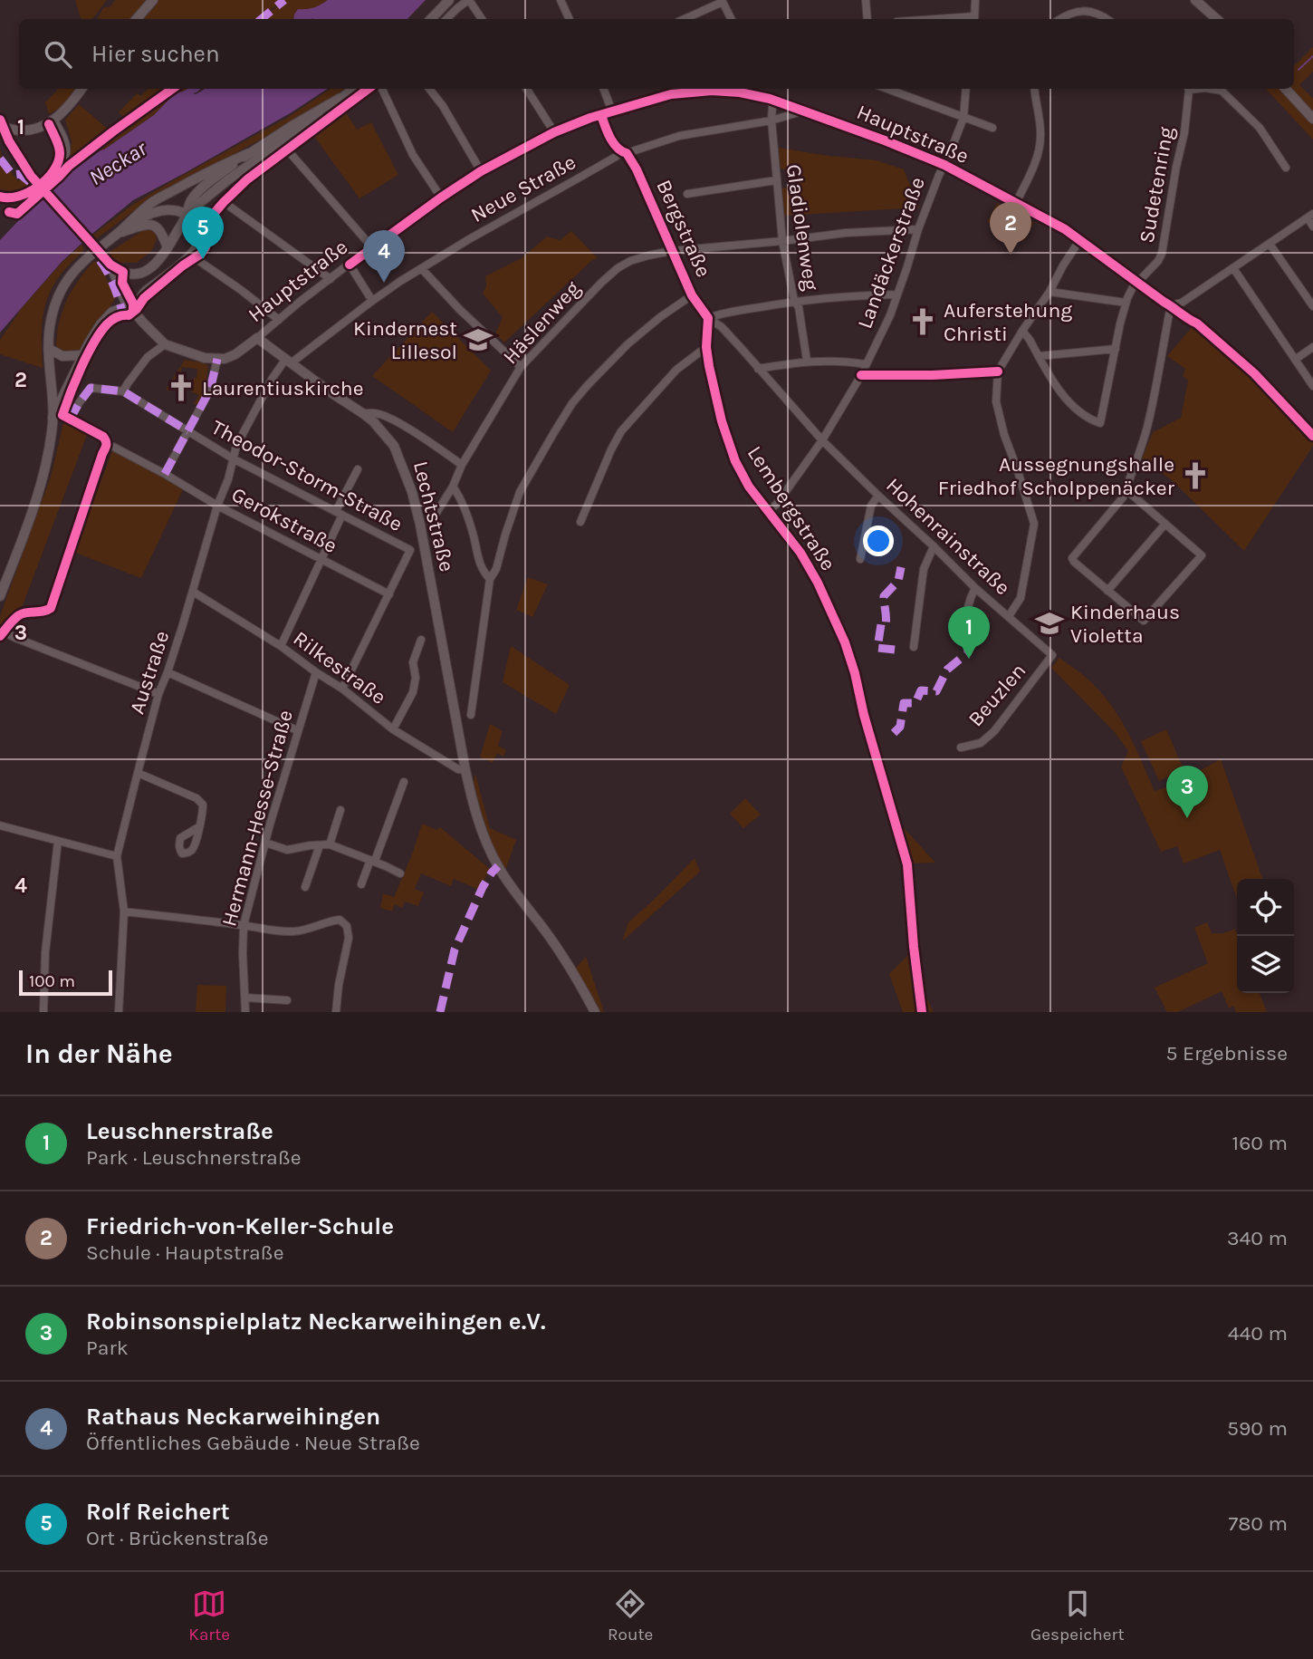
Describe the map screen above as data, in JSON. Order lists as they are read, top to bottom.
{
  "streets": {
    "main road": ["Hauptstraße", "Lechtstraße"],
    "street": [
      "Sudetenring",
      "Neue Straße",
      "Gladiolenweg",
      "Bergstraße",
      "Landäckerstraße",
      "Häslenweg",
      "Theodor-Storm-Straße",
      "Lembergstraße",
      "Gerokstraße",
      "Hohenrainstraße",
      "Rilkestraße",
      "Austraße",
      "Beuzlen",
      "Hermann-Hesse-Straße"
    ]
  },
  "crossings": [
    ["Hauptstraße", "Sudetenring"],
    ["Hauptstraße", "Neue Straße"],
    ["Hauptstraße", "Gladiolenweg"],
    ["Hauptstraße", "Bergstraße"],
    ["Hauptstraße", "Landäckerstraße"],
    ["Hauptstraße", "Lechtstraße"],
    ["Neue Straße", "Gladiolenweg"],
    ["Neue Straße", "Bergstraße"],
    ["Neue Straße", "Lechtstraße"],
    ["Neue Straße", "Austraße"],
    ["Gladiolenweg", "Häslenweg"],
    ["Bergstraße", "Landäckerstraße"],
    ["Bergstraße", "Häslenweg"],
    ["Bergstraße", "Lembergstraße"],
    ["Bergstraße", "Hohenrainstraße"],
    ["Landäckerstraße", "Häslenweg"],
    ["Landäckerstraße", "Lembergstraße"],
    ["Landäckerstraße", "Hohenrainstraße"],
    ["Theodor-Storm-Straße", "Gerokstraße"],
    ["Theodor-Storm-Straße", "Austraße"],
    ["Lechtstraße", "Rilkestraße"],
    ["Lechtstraße", "Austraße"],
    ["Gerokstraße", "Austraße"],
    ["Hohenrainstraße", "Beuzlen"],
    ["Rilkestraße", "Austraße"],
    ["Rilkestraße", "Hermann-Hesse-Straße"]
  ],
  "water": ["Neckar"],
  "places": {
    "church": ["Auferstehung Christi", "Laurentiuskirche", "Aussegnungshalle Friedhof Scholppenäcker"],
    "school or university": ["Kindernest Lillesol", "Kinderhaus Violetta"]
  },
  "scale_bar": "100 m",
  "page": {
    "search": "Hier suchen",
    "pins": [
      "2",
      "5",
      "4",
      "1",
      "3"
    ],
    "scale": "100 m",
    "heading": ["In der Nähe", "5 Ergebnisse"],
    "list": [
      {
        "mark": "1",
        "name": "Leuschnerstraße",
        "note": "Park · Leuschnerstraße",
        "value": "160 m"
      },
      {
        "mark": "2",
        "name": "Friedrich-von-Keller-Schule",
        "note": "Schule · Hauptstraße",
        "value": "340 m"
      },
      {
        "mark": "3",
        "name": "Robinsonspielplatz Neckarweihingen e.V.",
        "note": "Park",
        "value": "440 m"
      },
      {
        "mark": "4",
        "name": "Rathaus Neckarweihingen",
        "note": "Öffentliches Gebäude · Neue Straße",
        "value": "590 m"
      },
      {
        "mark": "5",
        "name": "Rolf Reichert",
        "note": "Ort · Brückenstraße",
        "value": "780 m"
      }
    ],
    "nav": ["Karte", "Route", "Gespeichert"]
  },
  "grid": {
    "rows": [
      "1",
      "2",
      "3",
      "4"
    ]
  }
}
